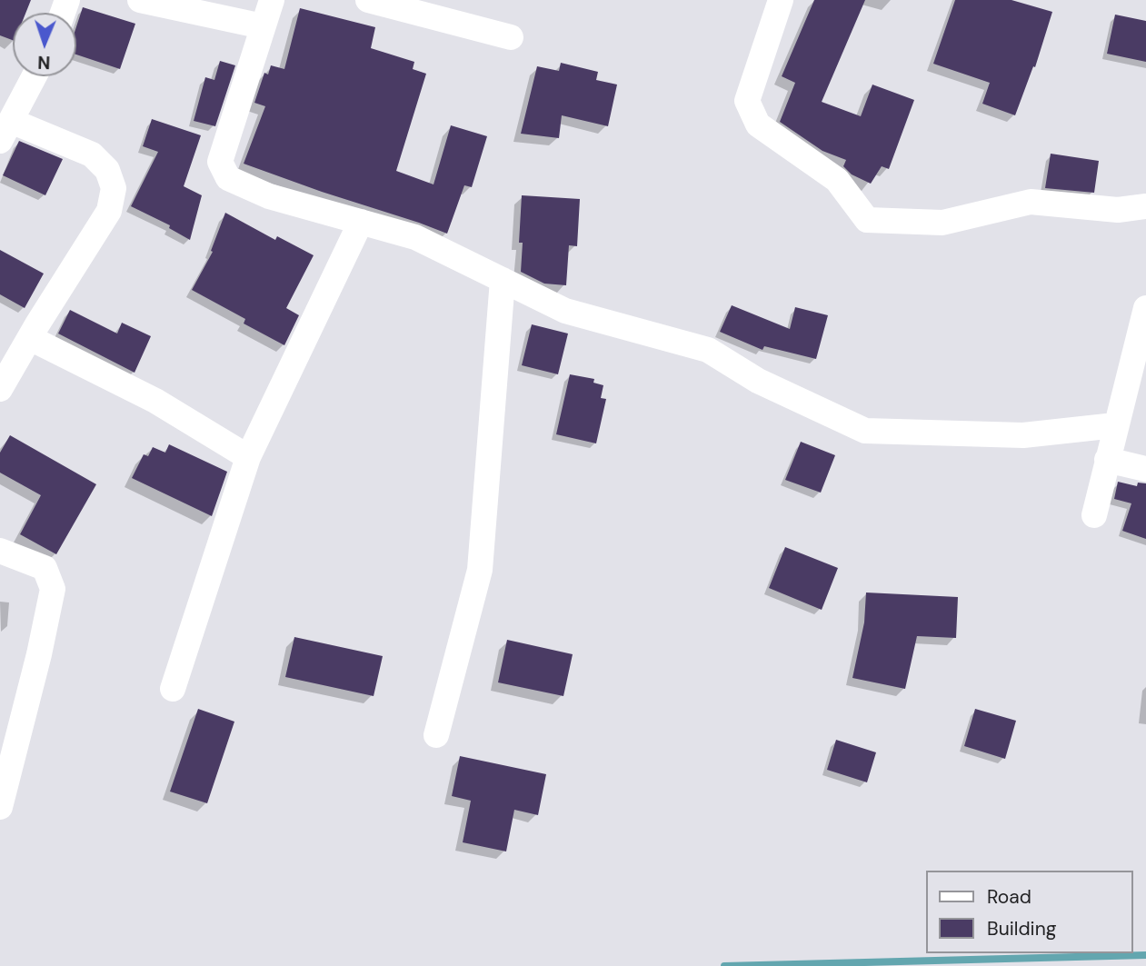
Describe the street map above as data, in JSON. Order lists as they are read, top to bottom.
{
  "legend": ["Road", "Building"],
  "north": "bottom"
}
